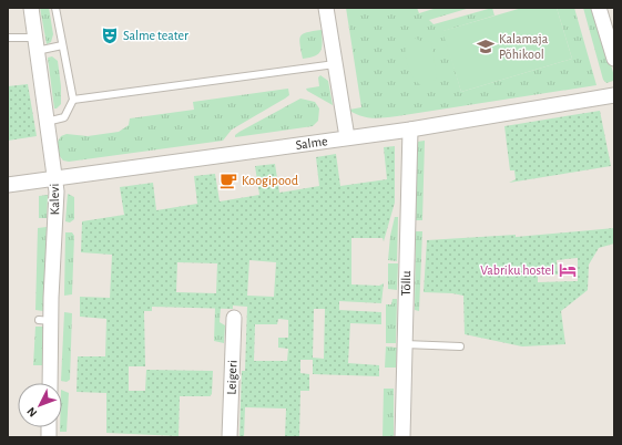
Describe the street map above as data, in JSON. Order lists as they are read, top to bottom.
{
  "streets": {
    "street": [
      "Salme",
      "Kalevi",
      "Tõllu",
      "Leigeri"
    ]
  },
  "crossings": [
    ["Salme", "Kalevi"],
    ["Salme", "Tõllu"]
  ],
  "places": {
    "theatre": ["Salme teater"],
    "school or university": ["Kalamaja Põhikool"],
    "cafe": ["Koogipood"],
    "hotel": ["Vabriku hostel"]
  },
  "north": "bottom left"
}
